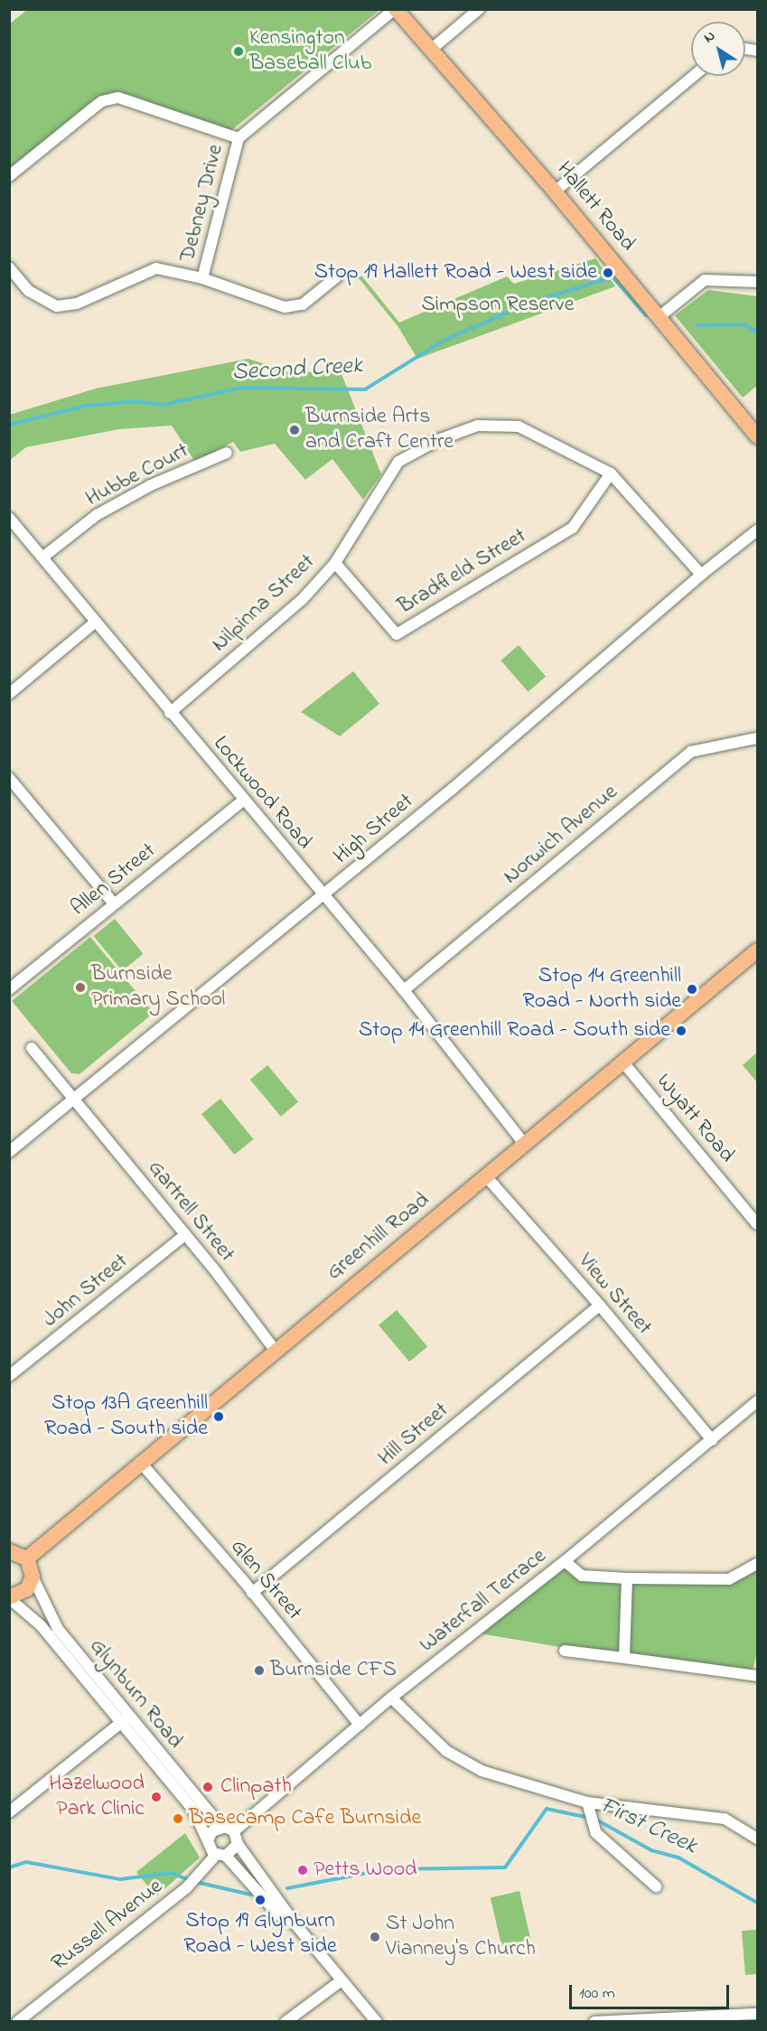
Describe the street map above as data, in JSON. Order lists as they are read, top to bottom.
{
  "streets": {
    "main road": ["Hallett Road", "Greenhill Road"],
    "street": [
      "Debney Drive",
      "Hubbe Court",
      "Bradfield Street",
      "Nilpinna Street",
      "Lockwood Road",
      "High Street",
      "Norwich Avenue",
      "Allen Street",
      "Wyatt Road",
      "Gartrell Street",
      "John Street",
      "View Street",
      "Hill Street",
      "Glen Street",
      "Waterfall Terrace",
      "Glynburn Road",
      "Russell Avenue"
    ]
  },
  "crossings": [
    ["Hubbe Court", "Lockwood Road"],
    ["Bradfield Street", "Nilpinna Street"],
    ["Nilpinna Street", "Lockwood Road"],
    ["Nilpinna Street", "High Street"],
    ["Lockwood Road", "High Street"],
    ["Lockwood Road", "Norwich Avenue"],
    ["Lockwood Road", "Allen Street"],
    ["Lockwood Road", "Greenhill Road"],
    ["High Street", "Gartrell Street"],
    ["Wyatt Road", "Greenhill Road"],
    ["Gartrell Street", "Greenhill Road"],
    ["Gartrell Street", "John Street"],
    ["Greenhill Road", "View Street"],
    ["Greenhill Road", "Glen Street"],
    ["View Street", "Hill Street"],
    ["View Street", "Waterfall Terrace"],
    ["Hill Street", "Glen Street"],
    ["Glen Street", "Waterfall Terrace"],
    ["Waterfall Terrace", "Glynburn Road"],
    ["Waterfall Terrace", "Russell Avenue"],
    ["Glynburn Road", "Russell Avenue"]
  ],
  "water": ["Second Creek", "First Creek"],
  "parks": ["Simpson Reserve"],
  "places": [
    "Kensington Baseball Club",
    "Stop 19 Hallett Road - West side",
    "Burnside Arts and Craft Centre",
    "Burnside Primary School",
    "Stop 14 Greenhill Road - North side",
    "Stop 14 Greenhill Road - South side",
    "Stop 13A Greenhill Road - South side",
    "Burnside CFS",
    "Clinpath",
    "Hazelwood Park Clinic",
    "Basecamp Cafe Burnside",
    "Petts Wood",
    "Stop 19 Glynburn Road - West side",
    "St John Vianney's Church"
  ],
  "scale_bar": "100 m",
  "north": "top left"
}
